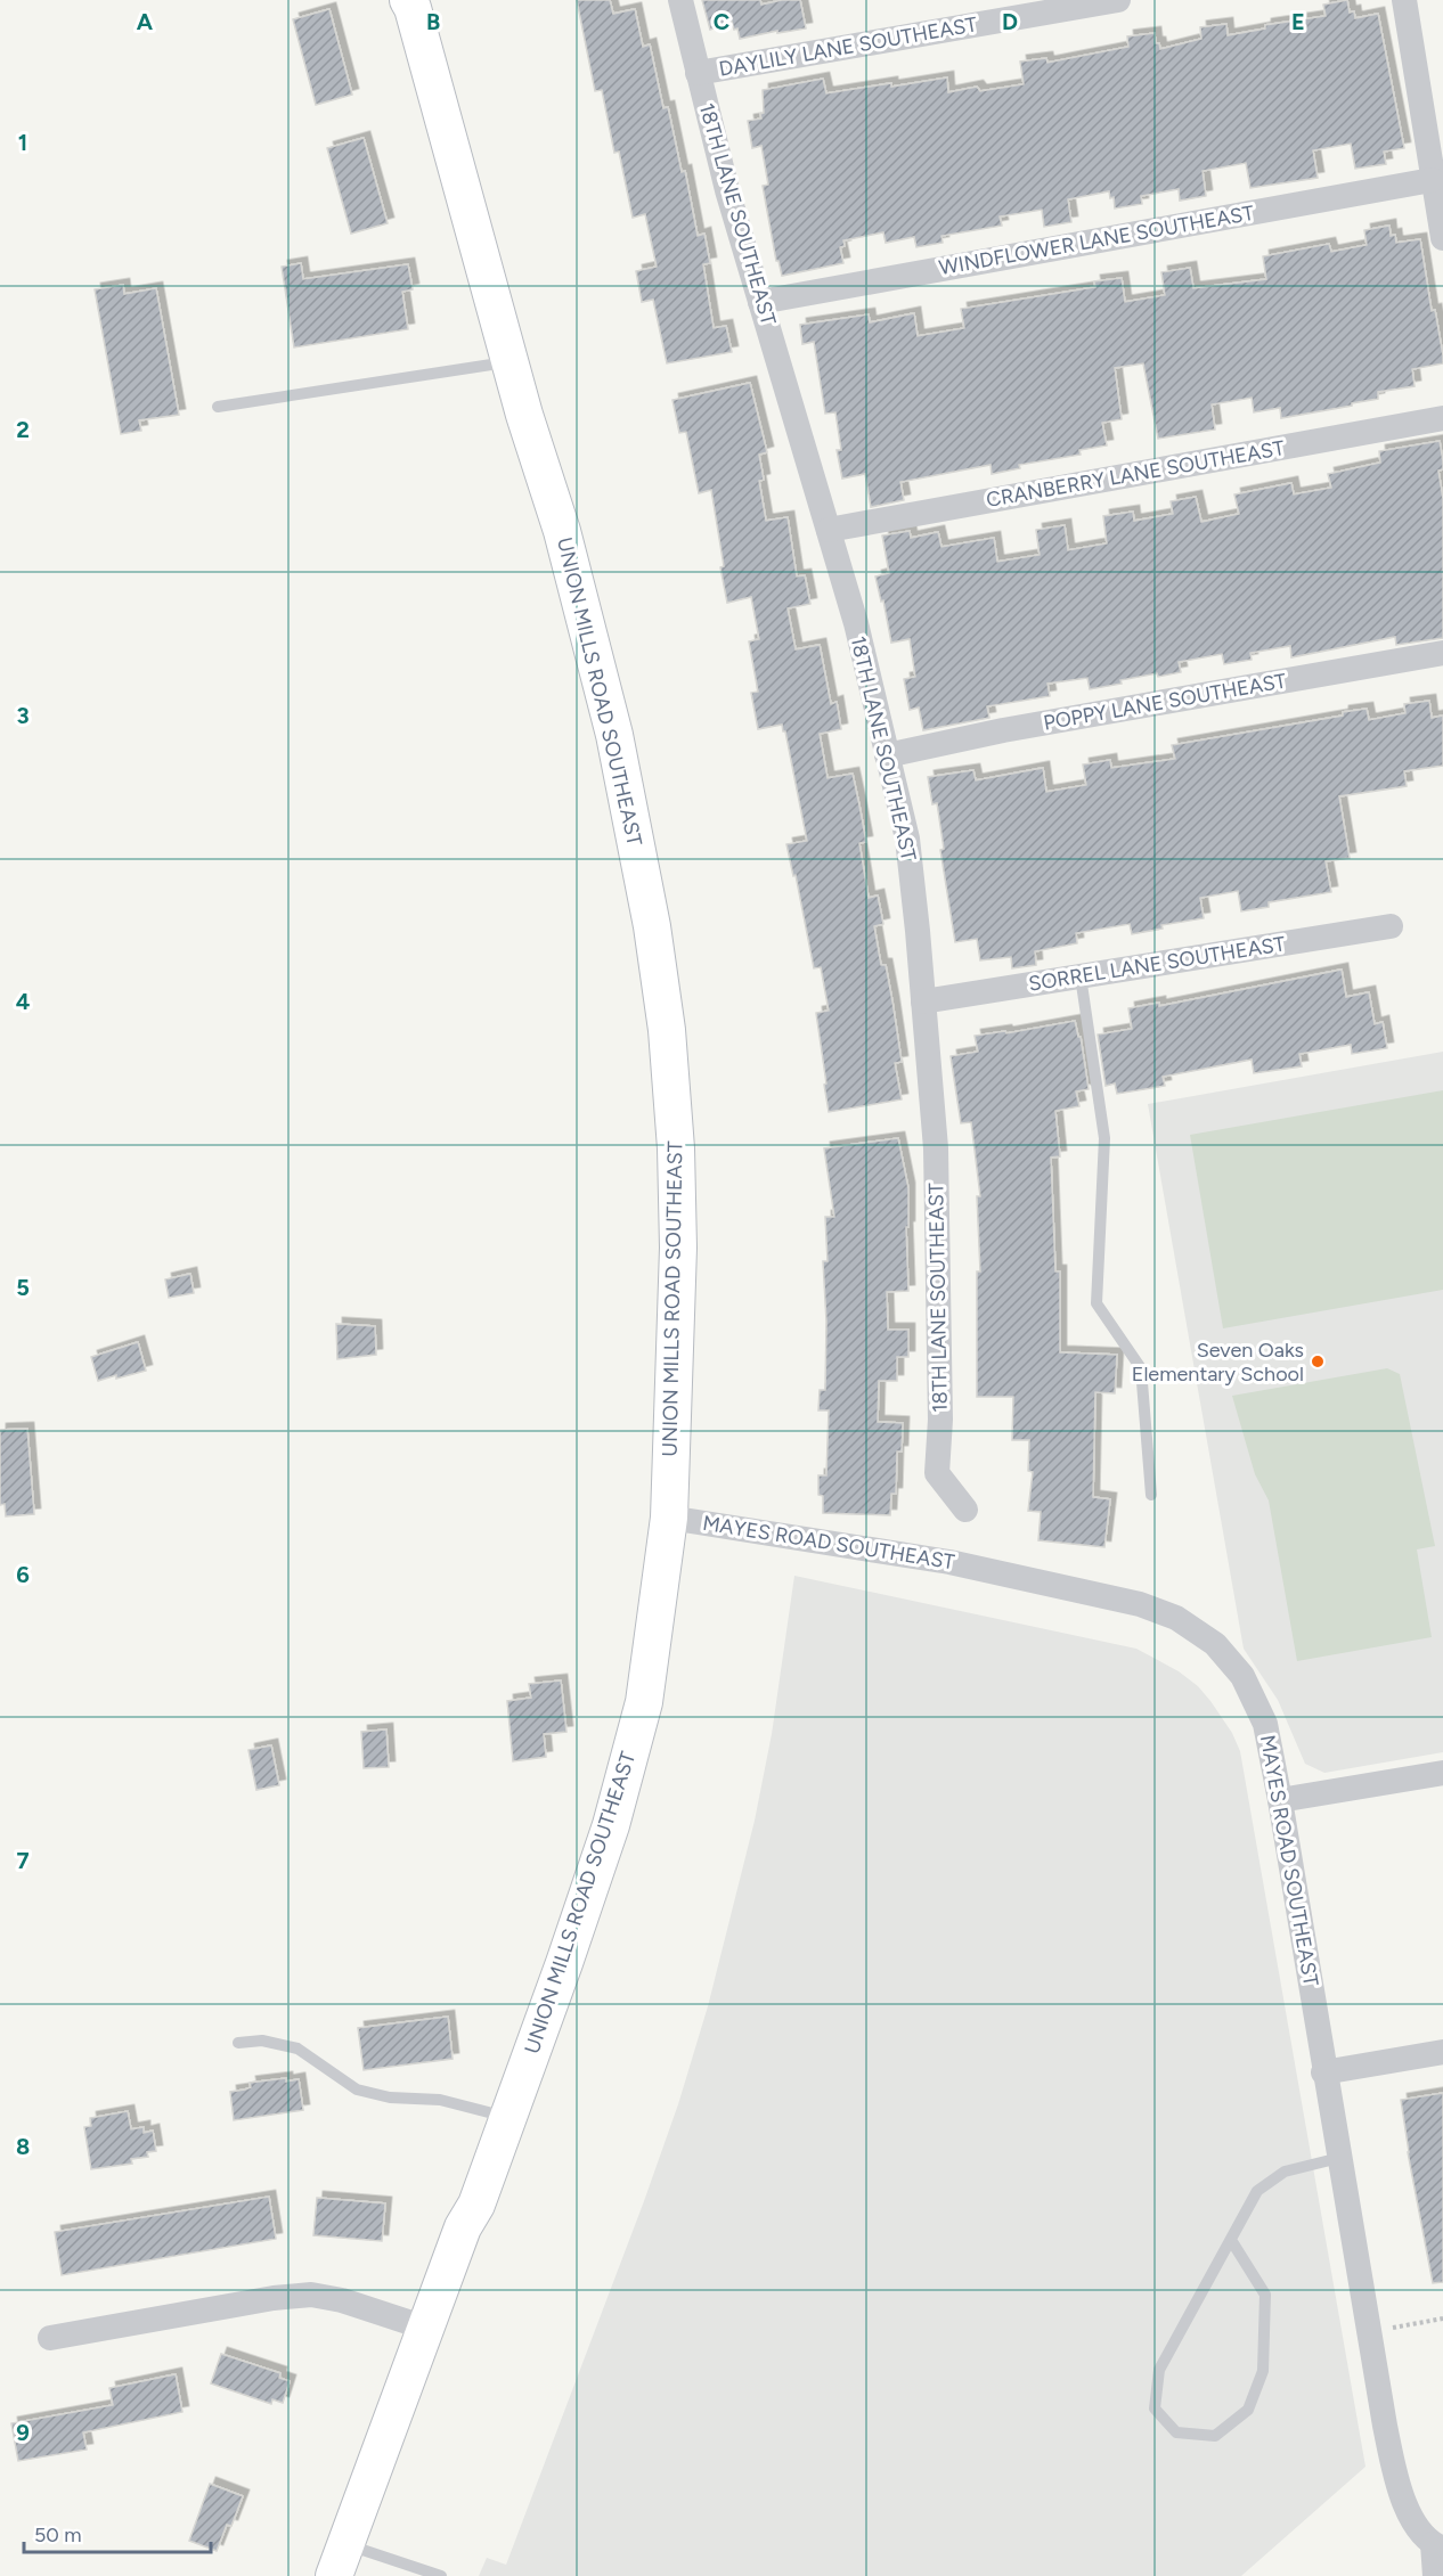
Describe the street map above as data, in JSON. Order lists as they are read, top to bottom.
{
  "streets": {
    "street": [
      "DAYLILY LANE SOUTHEAST",
      "18TH LANE SOUTHEAST",
      "WINDFLOWER LANE SOUTHEAST",
      "CRANBERRY LANE SOUTHEAST",
      "UNION MILLS ROAD SOUTHEAST",
      "POPPY LANE SOUTHEAST",
      "SORREL LANE SOUTHEAST",
      "MAYES ROAD SOUTHEAST"
    ]
  },
  "crossings": [
    ["DAYLILY LANE SOUTHEAST", "18TH LANE SOUTHEAST"],
    ["18TH LANE SOUTHEAST", "WINDFLOWER LANE SOUTHEAST"],
    ["18TH LANE SOUTHEAST", "CRANBERRY LANE SOUTHEAST"],
    ["18TH LANE SOUTHEAST", "POPPY LANE SOUTHEAST"],
    ["18TH LANE SOUTHEAST", "SORREL LANE SOUTHEAST"],
    ["UNION MILLS ROAD SOUTHEAST", "MAYES ROAD SOUTHEAST"]
  ],
  "places": ["Seven Oaks Elementary School"],
  "scale_bar": "50 m",
  "grid": {
    "columns": [
      "A",
      "B",
      "C",
      "D",
      "E"
    ],
    "rows": [
      "1",
      "2",
      "3",
      "4",
      "5",
      "6",
      "7",
      "8",
      "9"
    ]
  }
}
